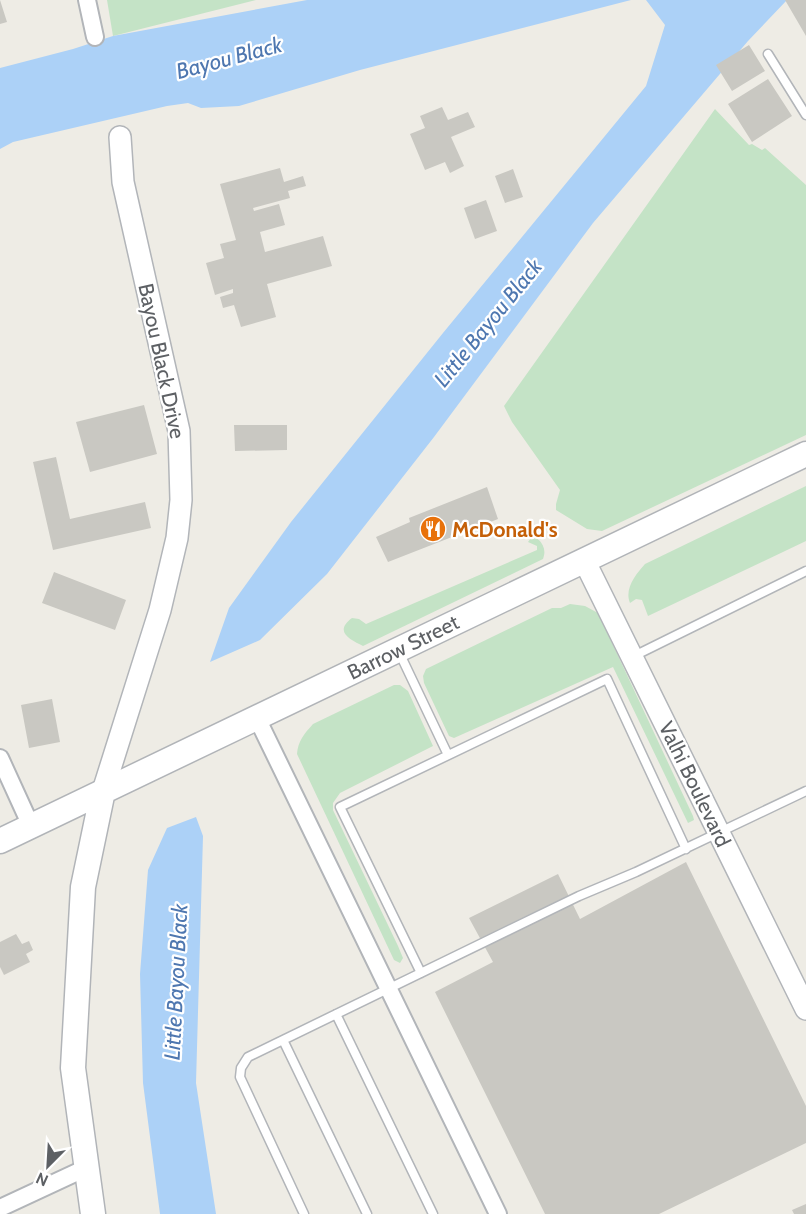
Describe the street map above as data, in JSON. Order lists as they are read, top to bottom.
{
  "streets": {
    "main road": ["Barrow Street"],
    "street": ["Bayou Black Drive", "Valhi Boulevard"]
  },
  "crossings": [
    ["Bayou Black Drive", "Barrow Street"],
    ["Barrow Street", "Valhi Boulevard"]
  ],
  "water": ["Bayou Black", "Little Bayou Black"],
  "places": {
    "restaurant": ["McDonald's"]
  },
  "north": "bottom left"
}
